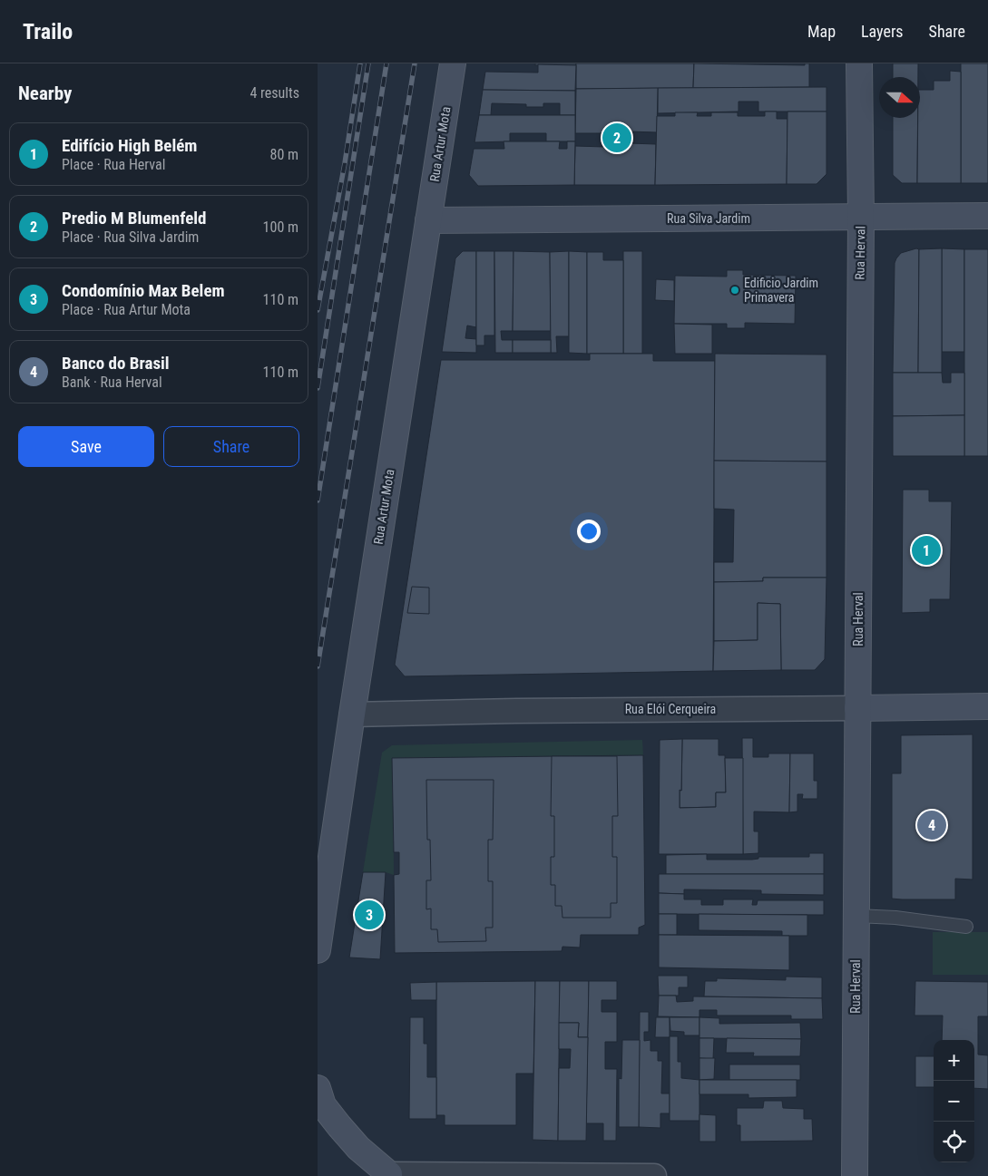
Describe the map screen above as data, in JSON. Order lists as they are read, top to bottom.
{
  "streets": {
    "street": [
      "Rua Artur Mota",
      "Rua Silva Jardim",
      "Rua Herval",
      "Rua Elói Cerqueira"
    ]
  },
  "crossings": [
    ["Rua Artur Mota", "Rua Silva Jardim"],
    ["Rua Artur Mota", "Rua Elói Cerqueira"],
    ["Rua Silva Jardim", "Rua Herval"],
    ["Rua Herval", "Rua Elói Cerqueira"]
  ],
  "places": ["Edificio Jardim Primavera"],
  "north": "right",
  "page": {
    "header": "Trailo",
    "nav": ["Map", "Layers", "Share"],
    "heading": ["Nearby", "4 results"],
    "pins": [
      "2",
      "1",
      "4",
      "3"
    ],
    "list": [
      {
        "mark": "1",
        "name": "Edifício High Belém",
        "note": "Place · Rua Herval",
        "value": "80 m"
      },
      {
        "mark": "2",
        "name": "Predio M Blumenfeld",
        "note": "Place · Rua Silva Jardim",
        "value": "100 m"
      },
      {
        "mark": "3",
        "name": "Condomínio Max Belem",
        "note": "Place · Rua Artur Mota",
        "value": "110 m"
      },
      {
        "mark": "4",
        "name": "Banco do Brasil",
        "note": "Bank · Rua Herval",
        "value": "110 m"
      }
    ],
    "buttons": ["Save", "Share"],
    "map_buttons": ["+", "−"]
  }
}
